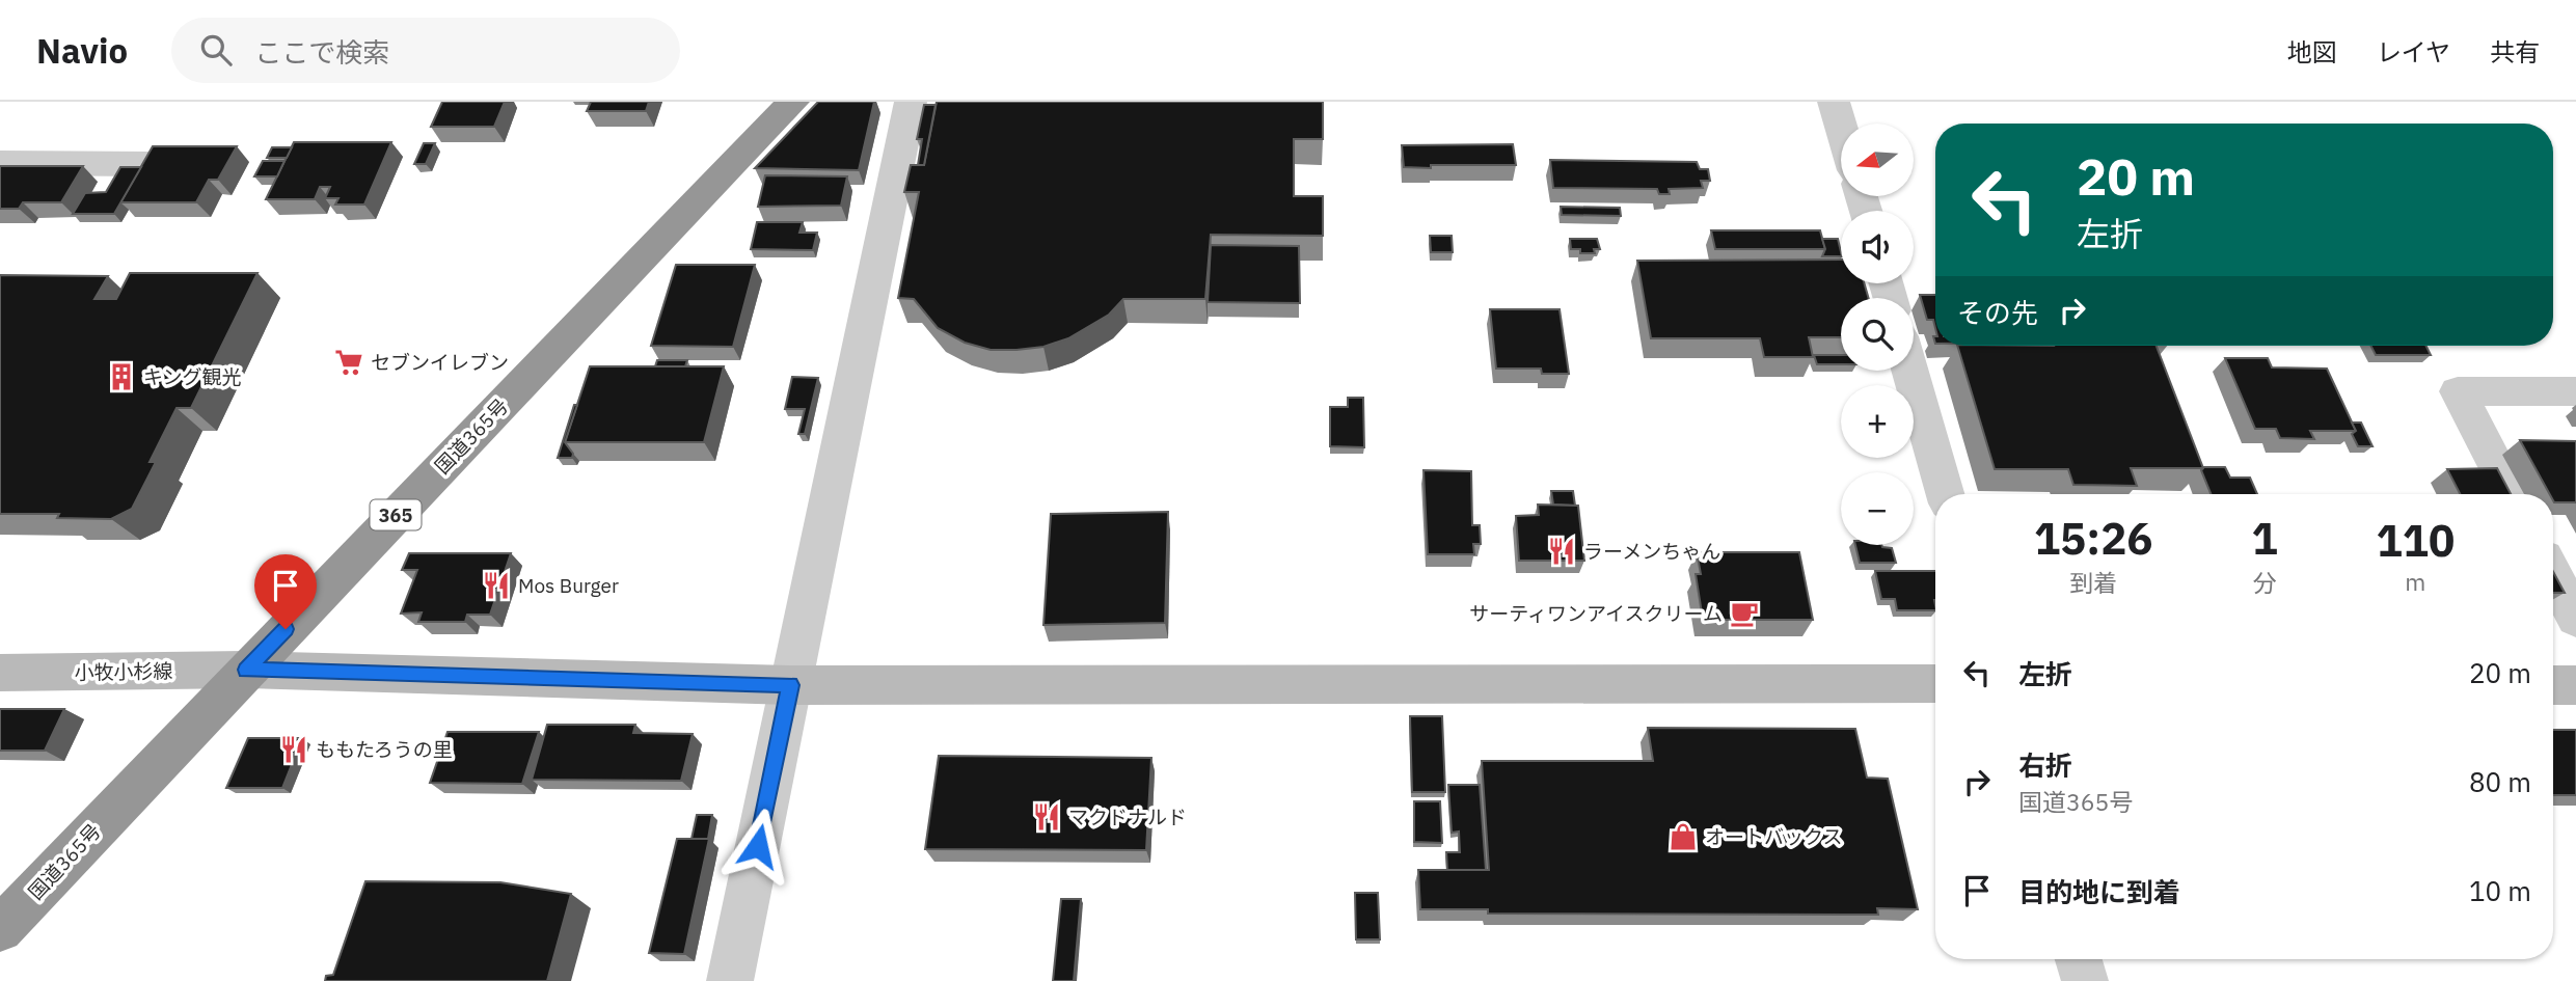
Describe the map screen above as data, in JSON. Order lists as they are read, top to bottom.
{
  "streets": {
    "highway": ["国道365号", "365"],
    "street": ["小牧小杉線"]
  },
  "crossings": [
    ["国道365号", "小牧小杉線"]
  ],
  "places": {
    "supermarket": ["セブンイレブン"],
    "building": ["キング観光"],
    "restaurant": [
      "ラーメンちゃん",
      "Mos Burger",
      "ももたろうの里",
      "マクドナルド"
    ],
    "cafe": ["サーティワンアイスクリーム"],
    "shop": ["オートバックス"]
  },
  "north": "left",
  "page": {
    "header": "Navio",
    "search": "ここで検索",
    "nav": ["地図", "レイヤ", "共有"],
    "map_buttons": ["+", "−"],
    "turn": ["20 m", "左折"],
    "then": "その先",
    "eta": [
      "15:26",
      "到着",
      "1",
      "分",
      "110",
      "m"
    ],
    "list": [
      {
        "name": "左折",
        "value": "20 m"
      },
      {
        "name": "右折",
        "note": "国道365号",
        "value": "80 m"
      },
      {
        "name": "目的地に到着",
        "value": "10 m"
      }
    ]
  }
}
